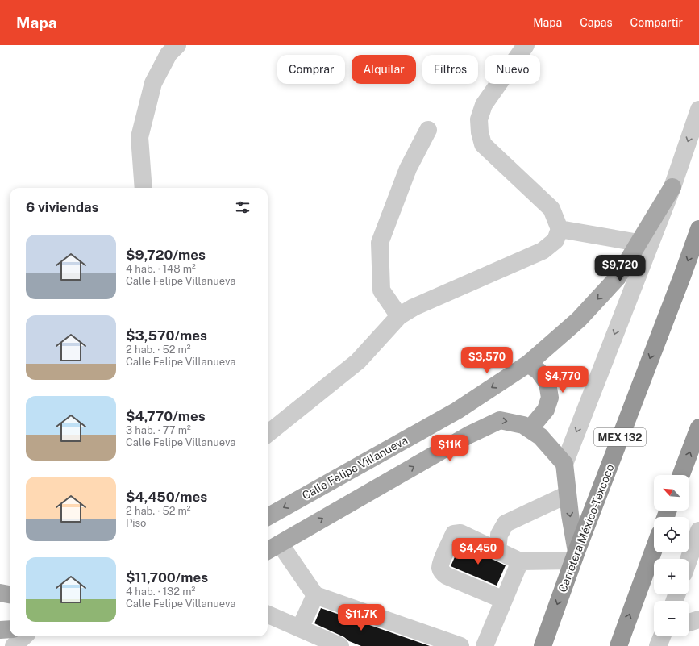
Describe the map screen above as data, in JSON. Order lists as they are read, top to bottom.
{
  "streets": {
    "highway": ["MEX 132", "Carretera México-Texcoco"],
    "main road": ["Calle Felipe Villanueva"]
  },
  "north": "top left",
  "page": {
    "header": "Mapa",
    "nav": ["Mapa", "Capas", "Compartir"],
    "chip": [
      "Comprar",
      "Alquilar",
      "Filtros",
      "Nuevo"
    ],
    "heading": "6 viviendas",
    "list": [
      {
        "name": "$9,720/mes",
        "note": "4 hab. · 148 m² · Calle Felipe Villanueva"
      },
      {
        "name": "$3,570/mes",
        "note": "2 hab. · 52 m² · Calle Felipe Villanueva"
      },
      {
        "name": "$4,770/mes",
        "note": "3 hab. · 77 m² · Calle Felipe Villanueva"
      },
      {
        "name": "$4,450/mes",
        "note": "2 hab. · 52 m² · Piso"
      },
      {
        "name": "$11,700/mes",
        "note": "4 hab. · 132 m² · Calle Felipe Villanueva"
      }
    ],
    "price": [
      "$9,720",
      "$3,570",
      "$4,770",
      "$11K",
      "$4,450",
      "$11.7K"
    ],
    "map_buttons": ["+", "−"]
  }
}
